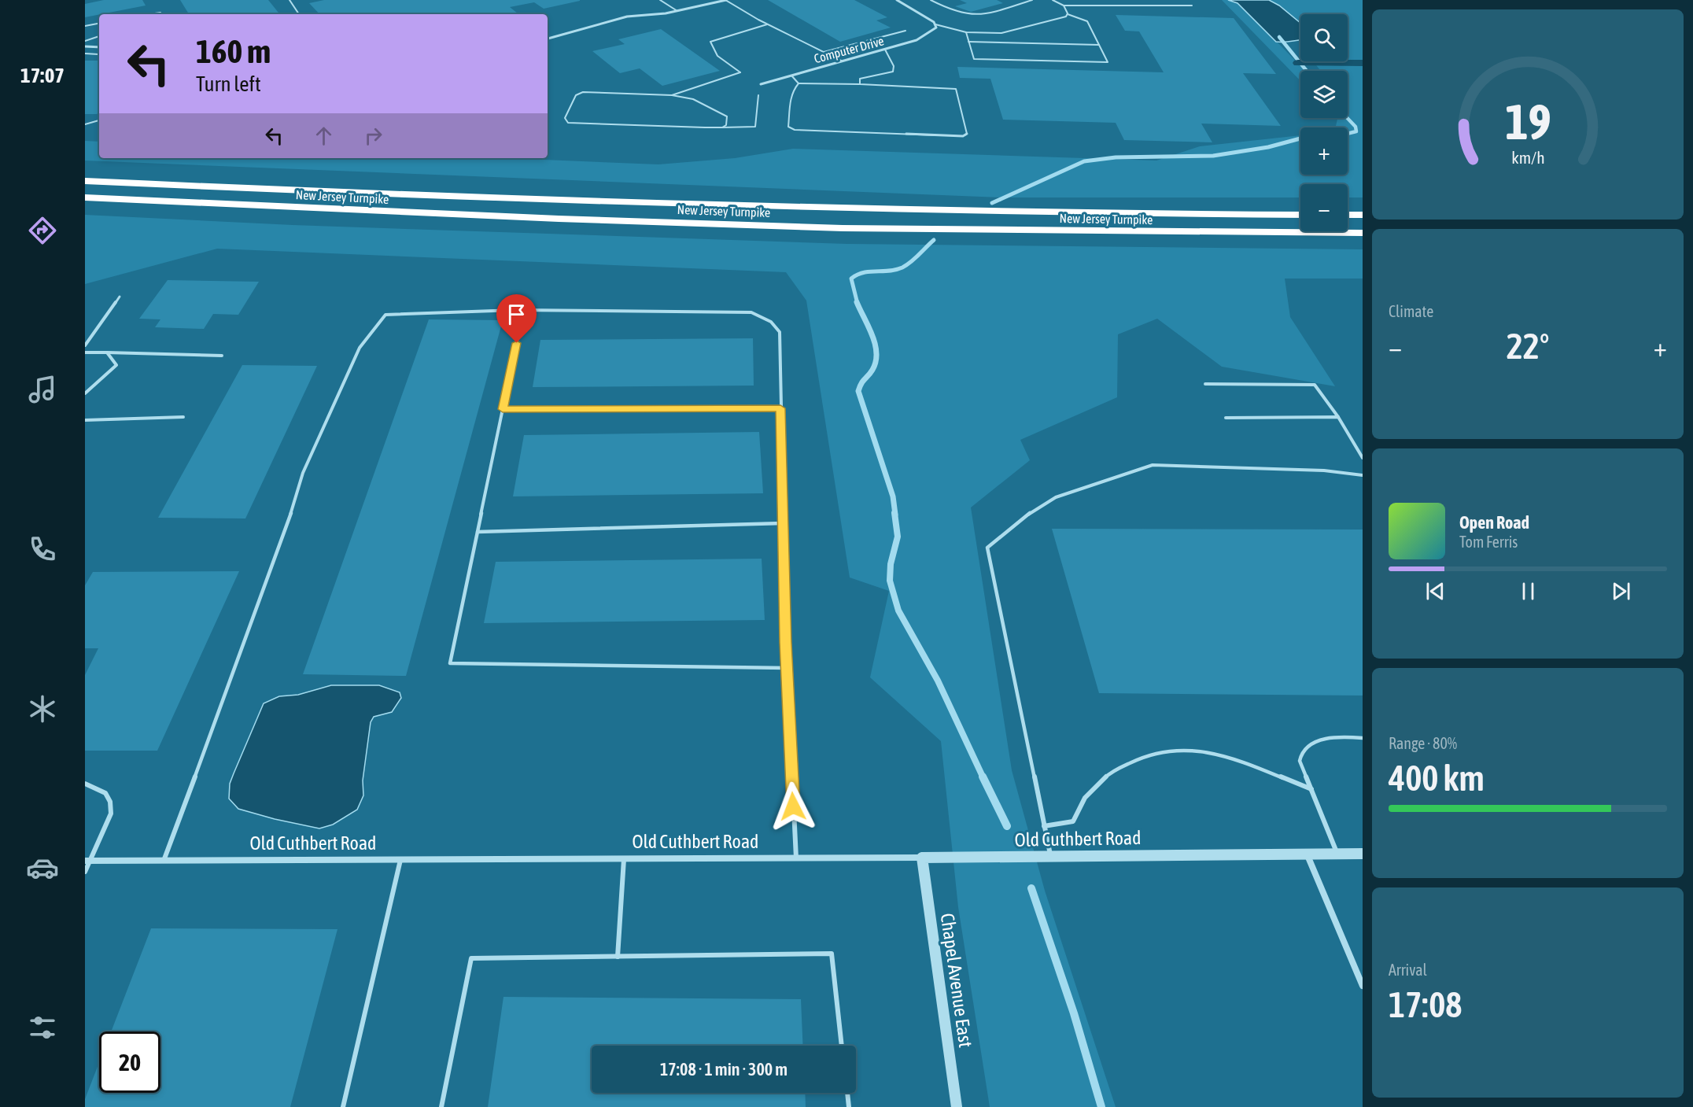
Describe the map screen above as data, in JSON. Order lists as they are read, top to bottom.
{
  "streets": {
    "highway": ["New Jersey Turnpike"],
    "street": ["Computer Drive", "Old Cuthbert Road", "Chapel Avenue East"]
  },
  "crossings": [
    ["Old Cuthbert Road", "Chapel Avenue East"]
  ],
  "page": {
    "tabs": "17:07",
    "map_buttons": ["+", "−"],
    "turn": ["160 m", "Turn left"],
    "tile": [
      "Climate",
      ["Range · 80%", "400 km"],
      ["Arrival", "17:08"]
    ],
    "heat": ["−", "22°", "+"],
    "song": ["Open Road", "Tom Ferris"],
    "limit": "20",
    "trip": "17:08 · 1 min · 300 m",
    "gauge": ["19", "km/h"]
  }
}
